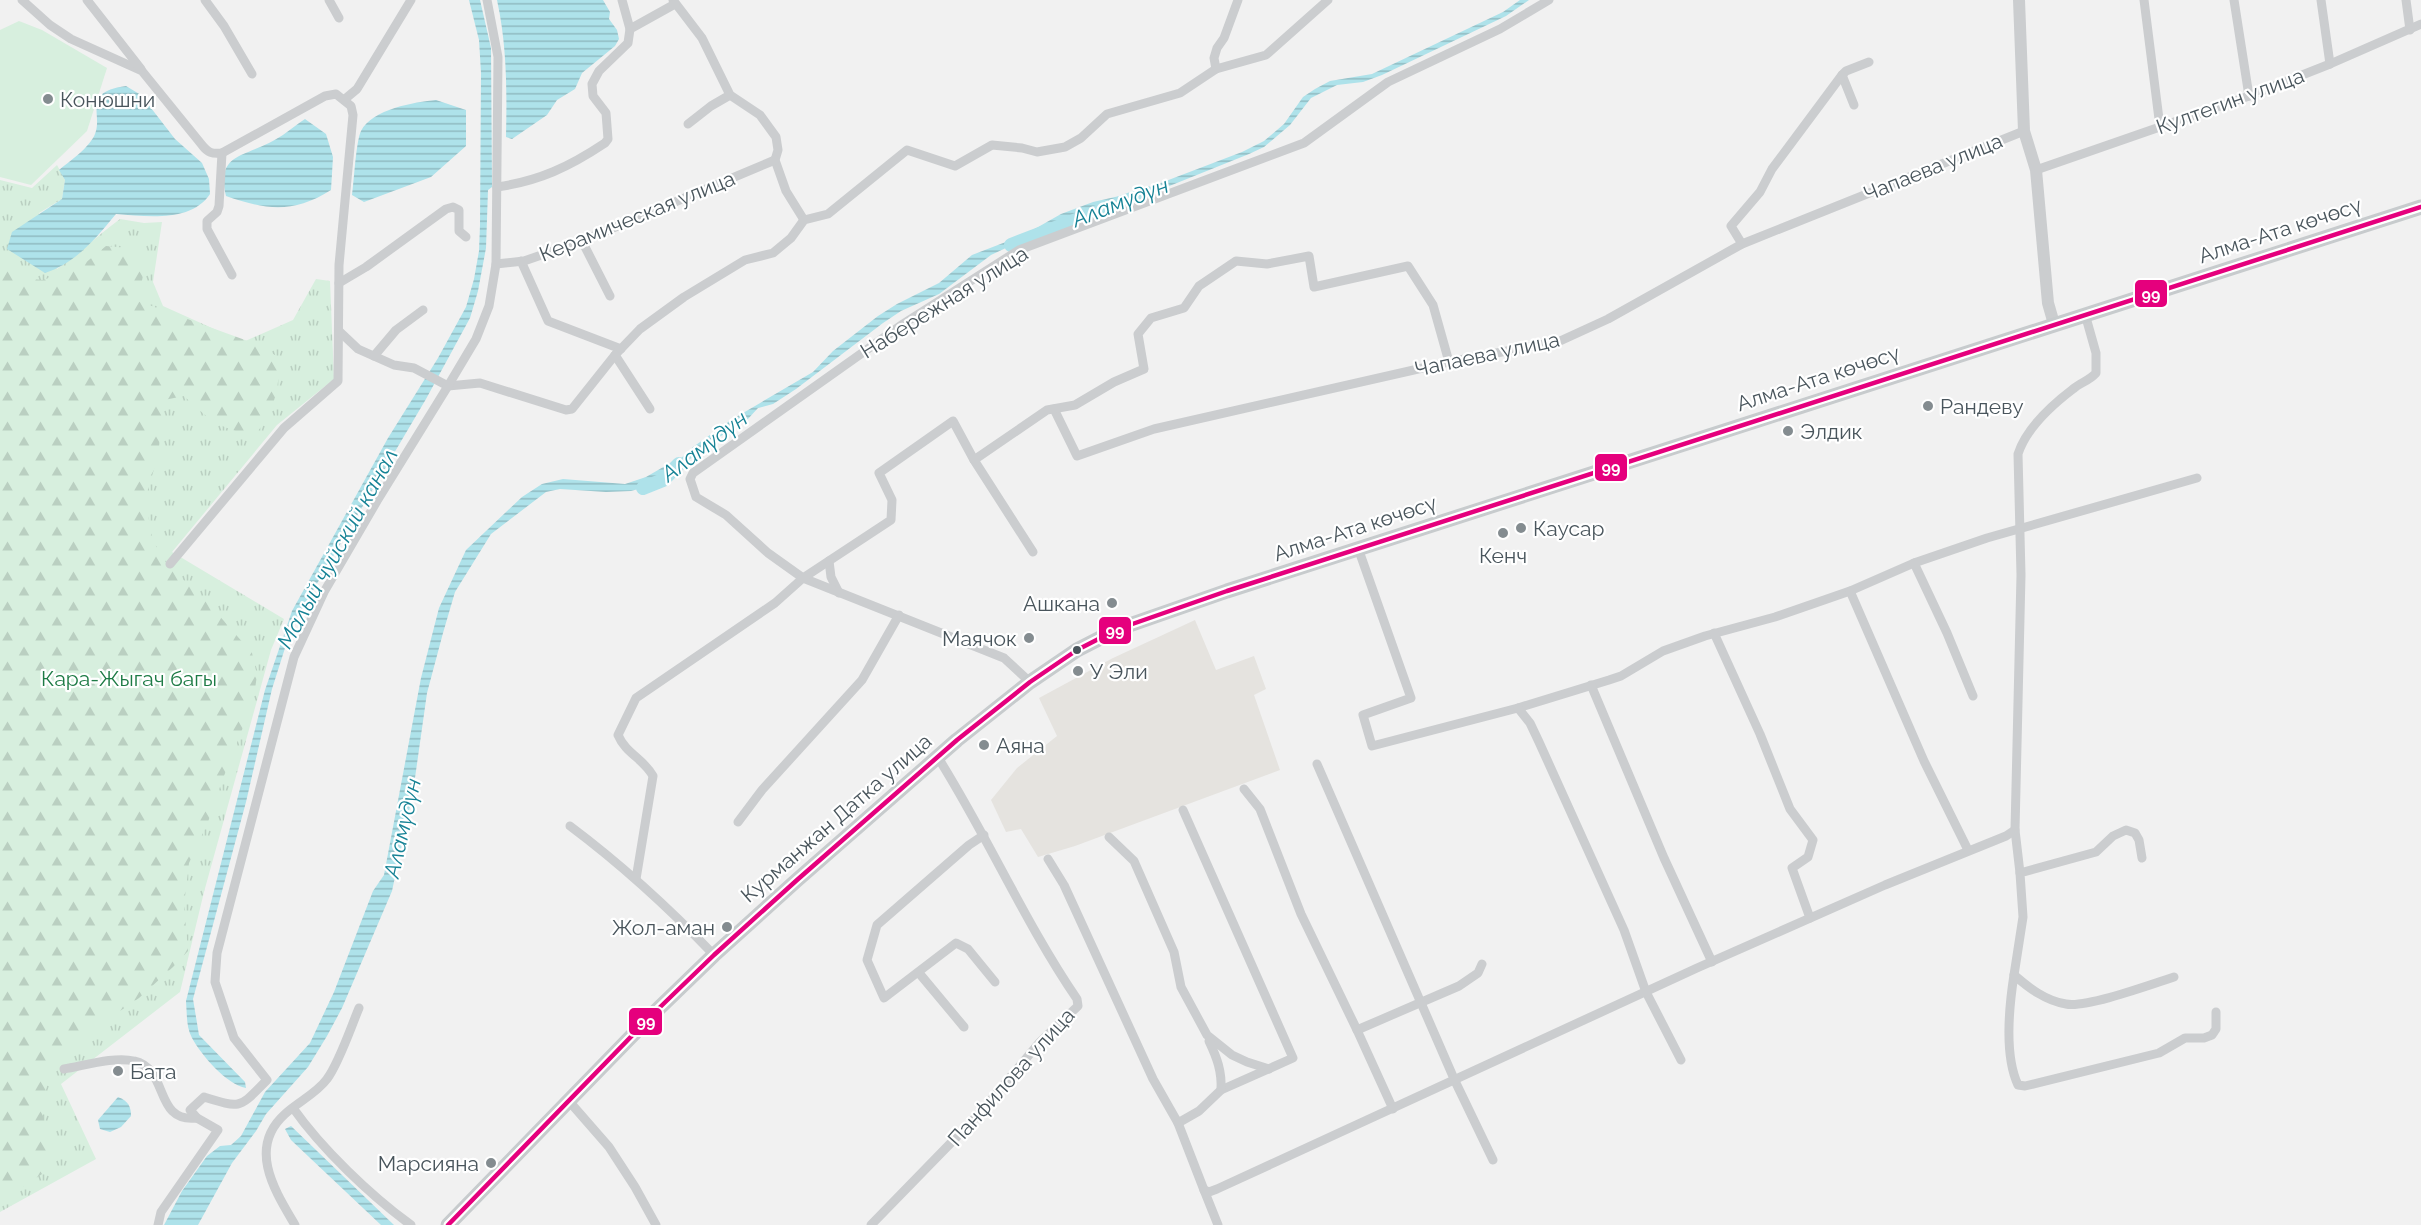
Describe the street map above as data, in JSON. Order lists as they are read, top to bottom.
{
  "streets": {
    "main road": ["Алма-Ата көчөсү", "Курманжан Датка улица"],
    "street": [
      "Култегин улица",
      "Чапаева улица",
      "Керамическая улица",
      "Набережная улица",
      "Панфилова улица"
    ]
  },
  "crossings": [
    ["Алма-Ата көчөсү", "Курманжан Датка улица"],
    ["Набережная улица", "Курманжан Датка улица"],
    ["Курманжан Датка улица", "Панфилова улица"]
  ],
  "water": ["Аламүдүн", "Малый чуйский канал"],
  "parks": ["Кара-Жыгач багы"],
  "places": [
    "Конюшни",
    "Рандеву",
    "Элдик",
    "Каусар",
    "Кенч",
    "Ашкана",
    "Маячок",
    "У Эли",
    "Аяна",
    "Жол-аман",
    "Бата",
    "Марсияна"
  ],
  "lines": ["transit line 99"]
}
